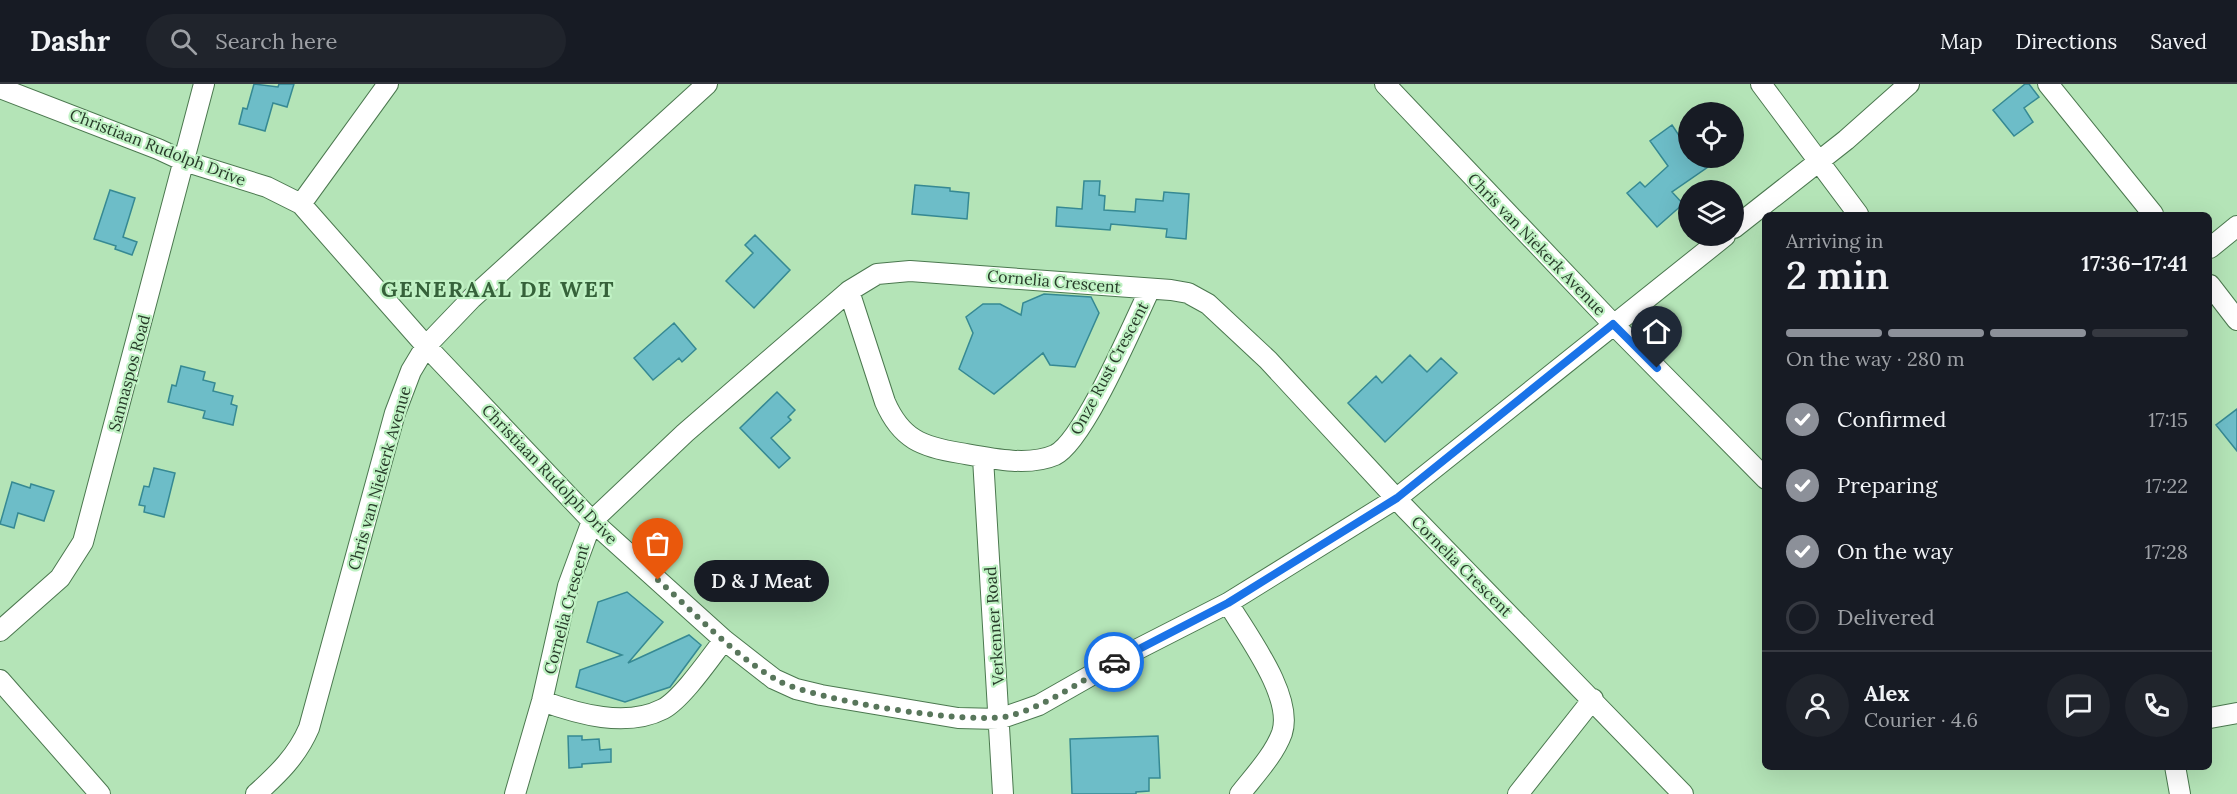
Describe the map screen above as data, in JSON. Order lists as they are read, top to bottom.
{
  "streets": {
    "street": [
      "Christiaan Rudolph Drive",
      "Chris van Niekerk Avenue",
      "Cornelia Crescent",
      "Onze Rust Crescent",
      "Sannaspos Road",
      "Verkenner Road"
    ]
  },
  "crossings": [
    ["Christiaan Rudolph Drive", "Chris van Niekerk Avenue"],
    ["Christiaan Rudolph Drive", "Cornelia Crescent"],
    ["Christiaan Rudolph Drive", "Sannaspos Road"],
    ["Christiaan Rudolph Drive", "Verkenner Road"],
    ["Cornelia Crescent", "Onze Rust Crescent"],
    ["Onze Rust Crescent", "Verkenner Road"]
  ],
  "districts": ["GENERAAL DE WET"],
  "places": ["D & J Meat"],
  "page": {
    "header": "Dashr",
    "search": "Search here",
    "nav": ["Map", "Directions", "Saved"],
    "heading": ["2 min", "Arriving in", "17:36–17:41"],
    "panel": ["Alex", "Courier · 4.6"],
    "bar": "On the way · 280 m",
    "list": [
      ["Confirmed", "17:15"],
      ["Preparing", "17:22"],
      ["On the way", "17:28"],
      "Delivered"
    ],
    "bubble": "D & J Meat"
  }
}
